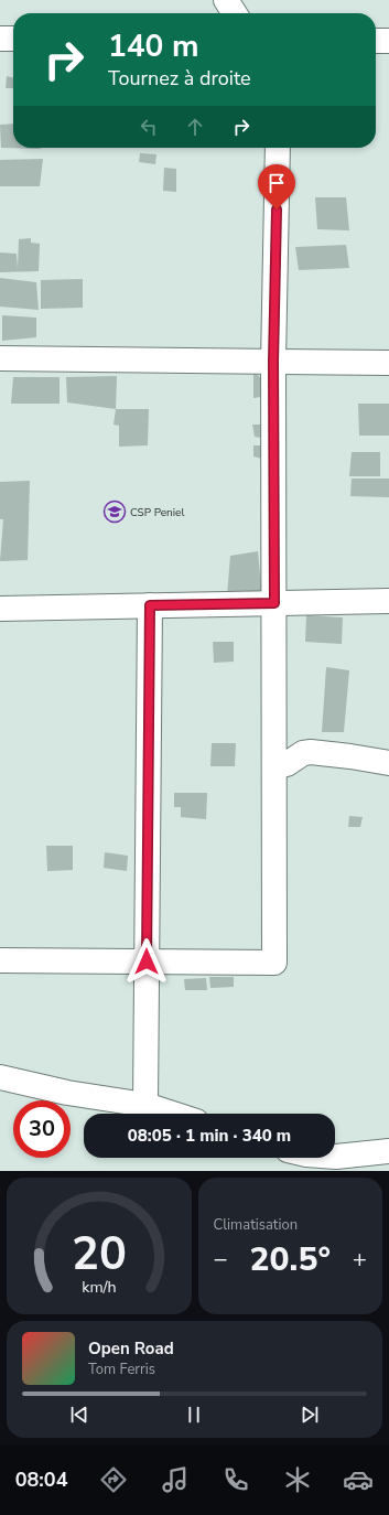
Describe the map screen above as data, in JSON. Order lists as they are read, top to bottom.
{
  "places": {
    "school or university": ["CSP Peniel"]
  },
  "page": {
    "turn": ["140 m", "Tournez à droite"],
    "limit": "30",
    "trip": "08:05 · 1 min · 340 m",
    "tile": "Climatisation",
    "heat": ["−", "20.5°", "+"],
    "song": ["Open Road", "Tom Ferris"],
    "tabs": "08:04",
    "gauge": ["20", "km/h"]
  }
}
